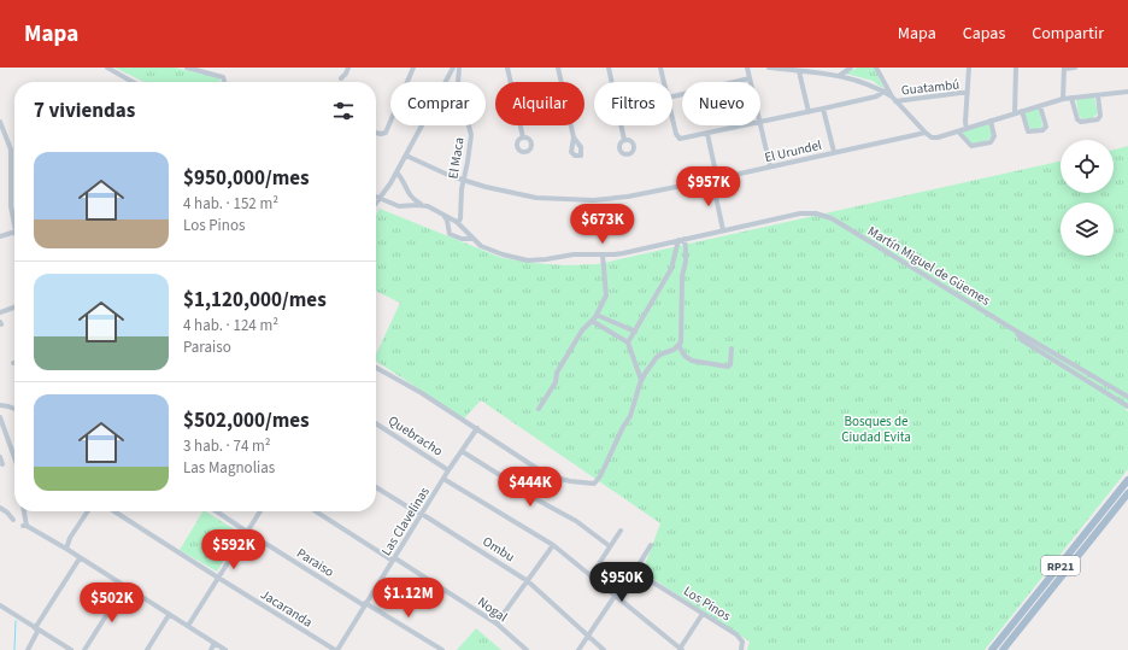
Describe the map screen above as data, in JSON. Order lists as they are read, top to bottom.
{
  "streets": {
    "main road": ["RP21"],
    "street": [
      "Guatambú",
      "El Urundel",
      "El Maca",
      "Martín Miguel de Güemes",
      "Quebracho",
      "Las Clavelinas",
      "Ombu",
      "Paraiso",
      "Los Pinos",
      "Jacaranda",
      "Nogal"
    ]
  },
  "crossings": [
    ["El Urundel", "El Maca"],
    ["Quebracho", "Las Clavelinas"],
    ["Las Clavelinas", "Ombu"],
    ["Las Clavelinas", "Paraiso"],
    ["Las Clavelinas", "Jacaranda"],
    ["Las Clavelinas", "Nogal"]
  ],
  "parks": ["Bosques de Ciudad Evita"],
  "page": {
    "header": "Mapa",
    "nav": ["Mapa", "Capas", "Compartir"],
    "chip": [
      "Comprar",
      "Alquilar",
      "Filtros",
      "Nuevo"
    ],
    "heading": "7 viviendas",
    "list": [
      {
        "name": "$950,000/mes",
        "note": "4 hab. · 152 m² · Los Pinos"
      },
      {
        "name": "$1,120,000/mes",
        "note": "4 hab. · 124 m² · Paraiso"
      },
      {
        "name": "$502,000/mes",
        "note": "3 hab. · 74 m² · Las Magnolias"
      }
    ],
    "price": [
      "$957K",
      "$673K",
      "$444K",
      "$592K",
      "$950K",
      "$1.12M",
      "$502K"
    ]
  }
}
